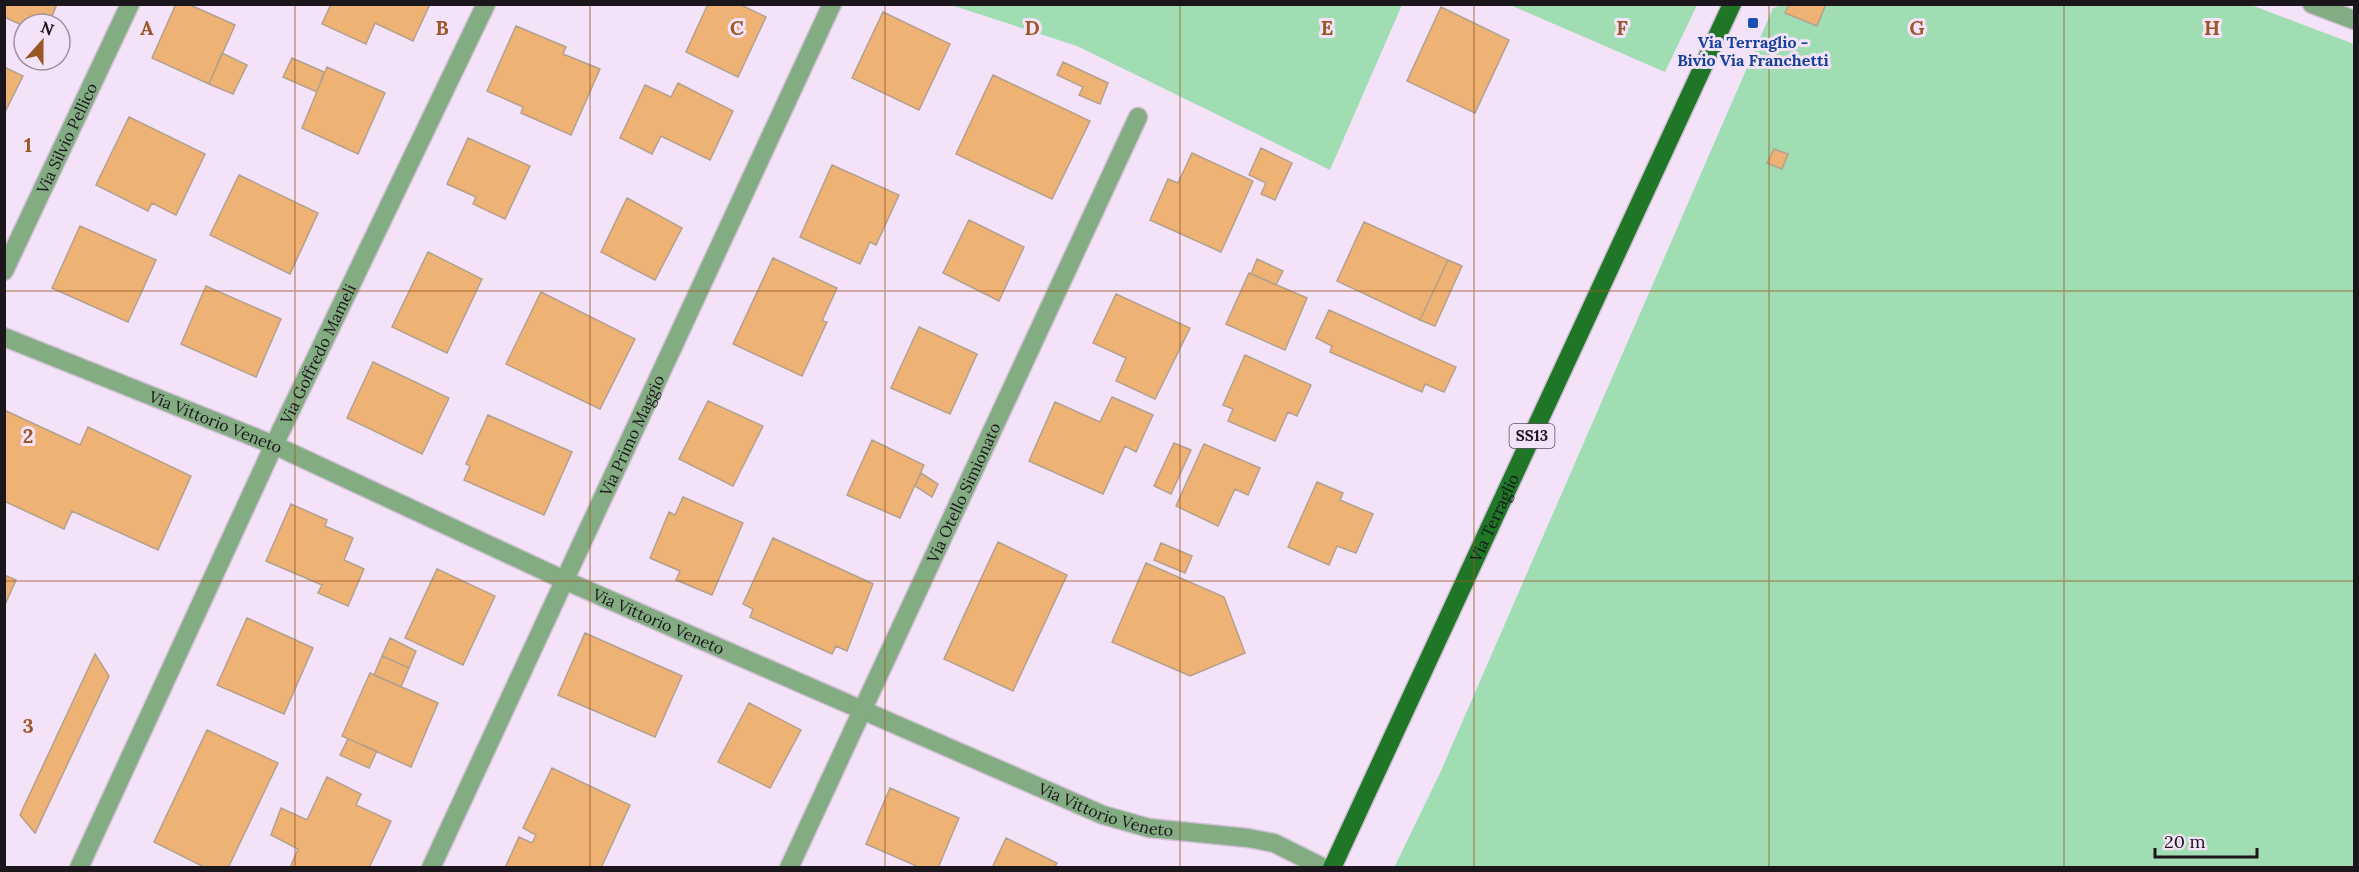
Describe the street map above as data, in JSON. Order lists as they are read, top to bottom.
{
  "streets": {
    "main road": ["SS13", "Via Terraglio"],
    "street": [
      "Via Silvio Pellico",
      "Via Goffredo Mameli",
      "Via Vittorio Veneto",
      "Via Primo Maggio",
      "Via Otello Simionato"
    ]
  },
  "crossings": [
    ["Via Goffredo Mameli", "Via Vittorio Veneto"],
    ["Via Vittorio Veneto", "Via Primo Maggio"],
    ["Via Vittorio Veneto", "Via Otello Simionato"]
  ],
  "places": {
    "transit": ["Via Terraglio - Bivio Via Franchetti"]
  },
  "scale_bar": "20 m",
  "north": "top",
  "grid": {
    "columns": [
      "A",
      "B",
      "C",
      "D",
      "E",
      "F",
      "G",
      "H"
    ],
    "rows": ["1", "2", "3"]
  }
}
